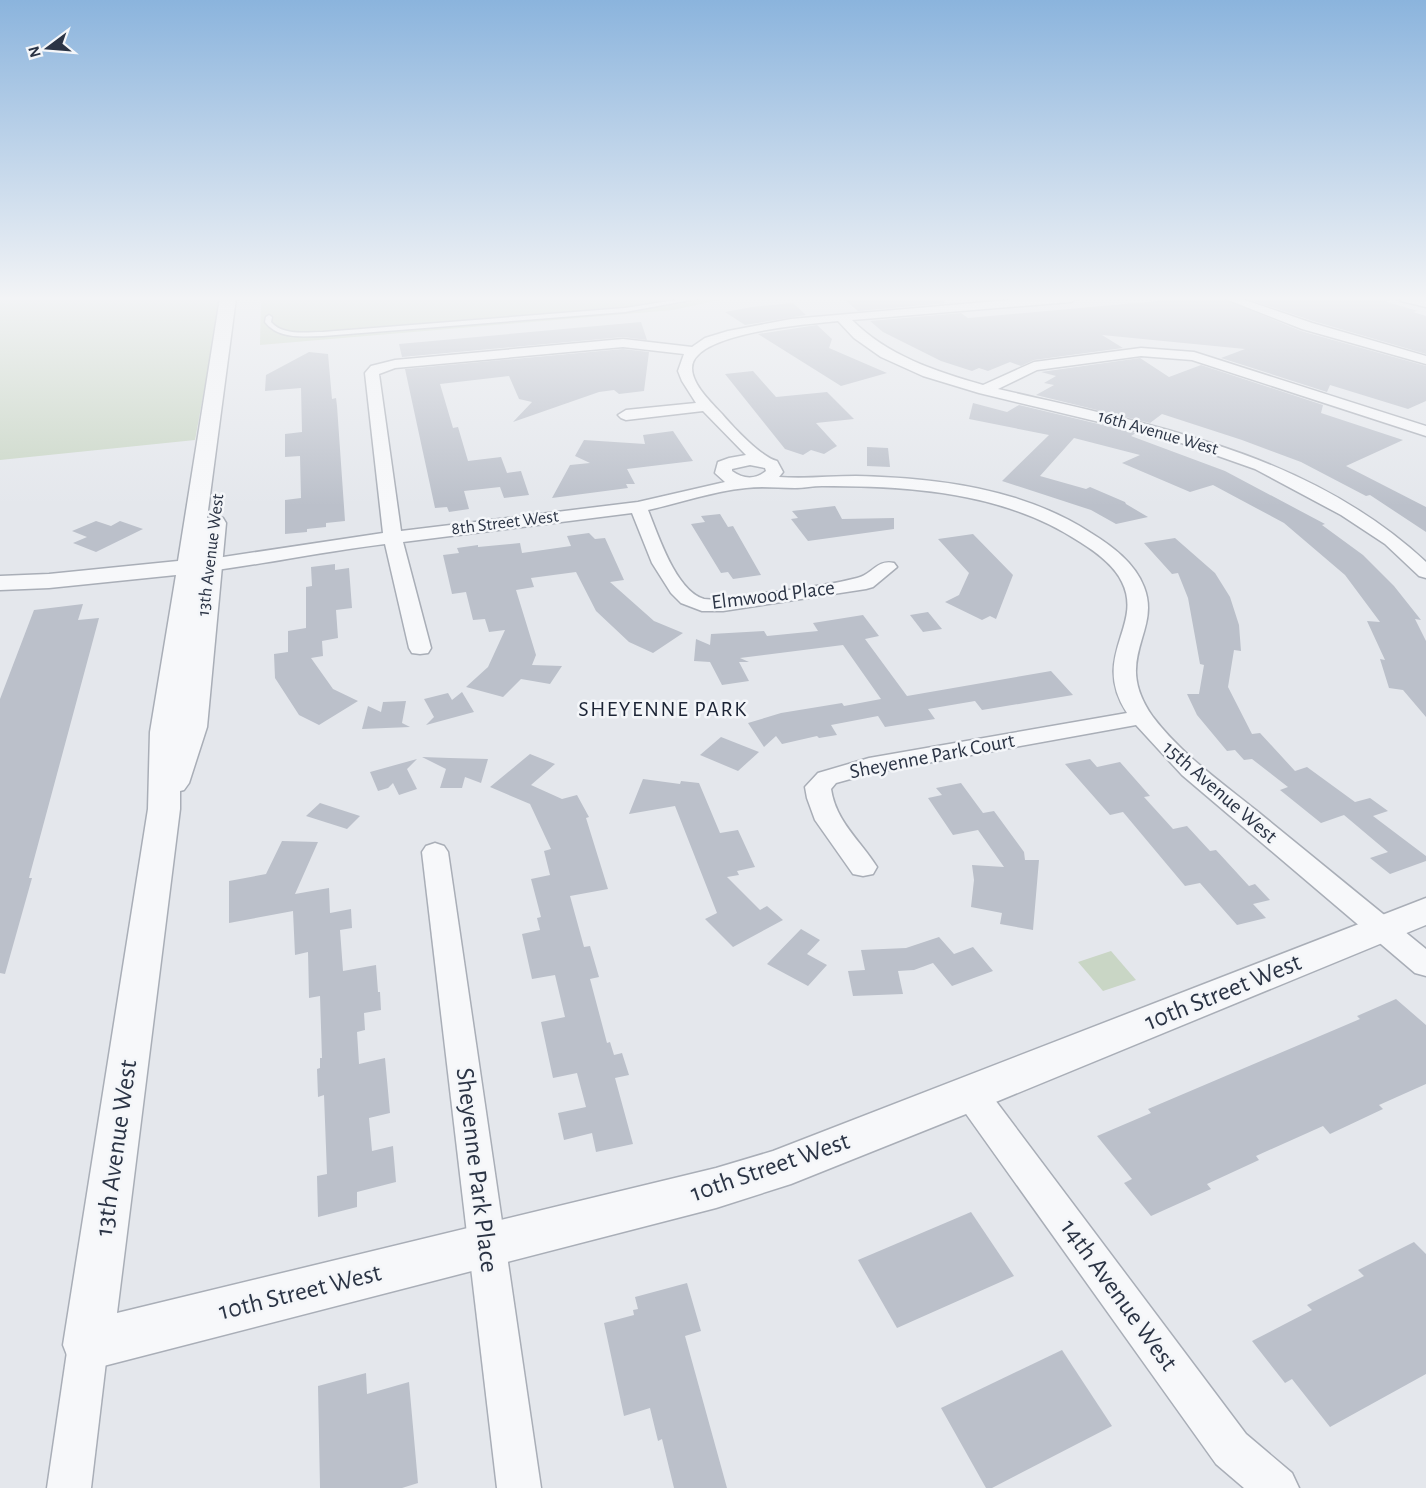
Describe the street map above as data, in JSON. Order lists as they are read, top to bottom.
{
  "streets": {
    "street": [
      "16th Avenue West",
      "8th Street West",
      "13th Avenue West",
      "Elmwood Place",
      "Sheyenne Park Court",
      "15th Avenue West",
      "10th Street West",
      "Sheyenne Park Place",
      "14th Avenue West"
    ]
  },
  "crossings": [
    ["8th Street West", "13th Avenue West"],
    ["8th Street West", "Elmwood Place"],
    ["8th Street West", "15th Avenue West"],
    ["13th Avenue West", "10th Street West"],
    ["Sheyenne Park Court", "15th Avenue West"],
    ["15th Avenue West", "10th Street West"],
    ["10th Street West", "Sheyenne Park Place"],
    ["10th Street West", "14th Avenue West"]
  ],
  "districts": ["SHEYENNE PARK"],
  "north": "left"
}
